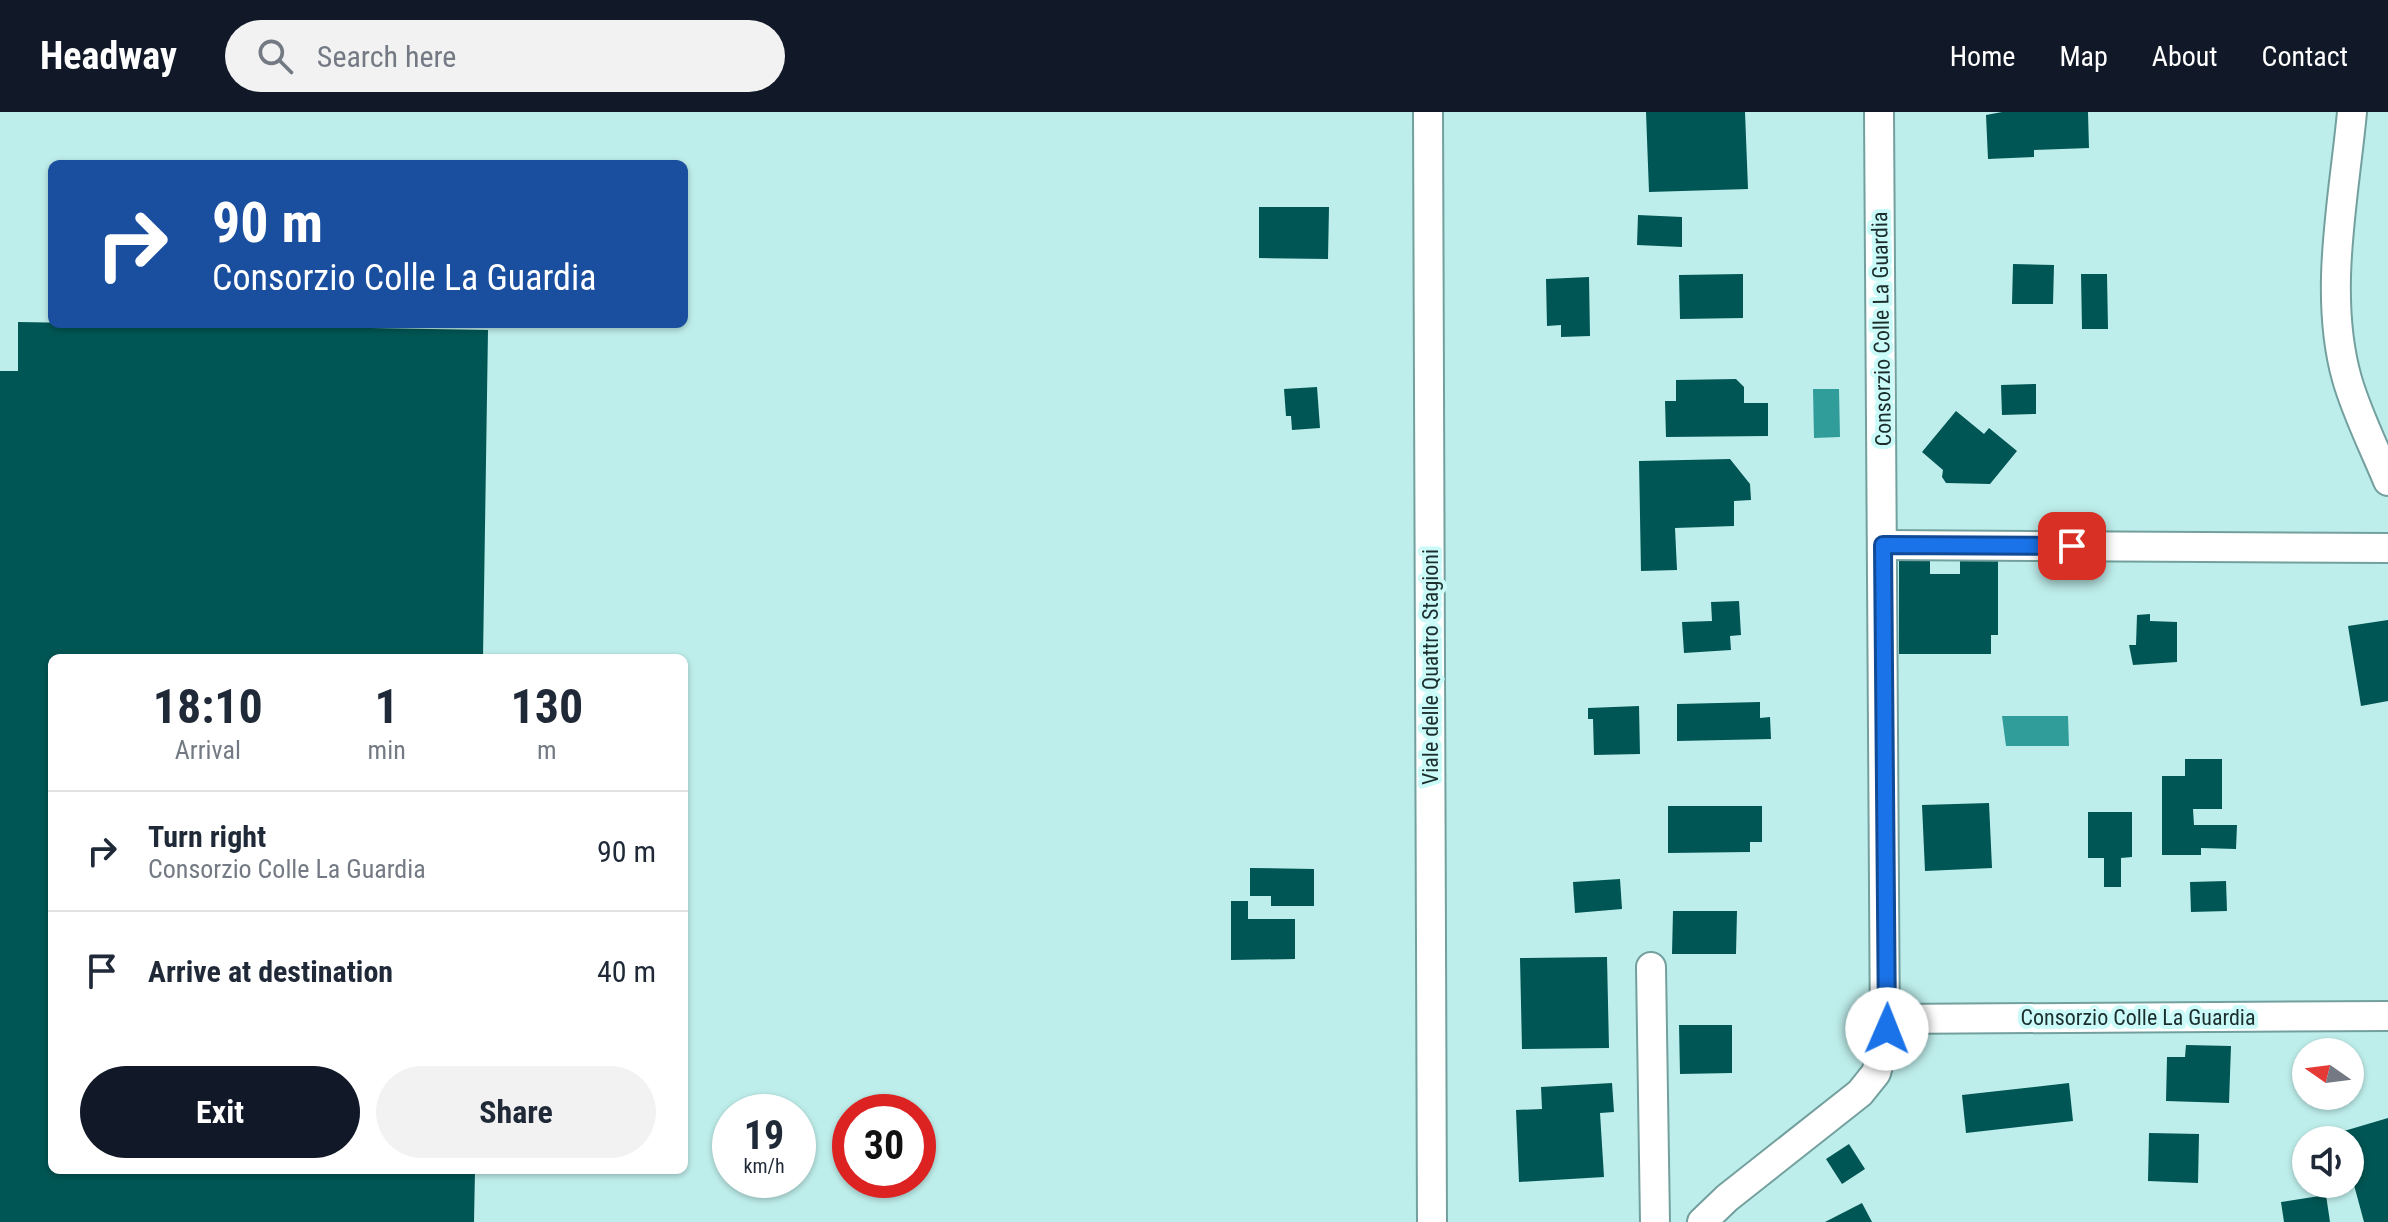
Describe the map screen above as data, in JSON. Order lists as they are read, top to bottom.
{
  "streets": {
    "street": ["Consorzio Colle La Guardia", "Viale delle Quattro Stagioni"]
  },
  "north": "left",
  "page": {
    "header": "Headway",
    "search": "Search here",
    "nav": [
      "Home",
      "Map",
      "About",
      "Contact"
    ],
    "turn": ["90 m", "Consorzio Colle La Guardia"],
    "eta": [
      "18:10",
      "Arrival",
      "1",
      "min",
      "130",
      "m"
    ],
    "list": [
      {
        "name": "Turn right",
        "note": "Consorzio Colle La Guardia",
        "value": "90 m"
      },
      {
        "name": "Arrive at destination",
        "value": "40 m"
      }
    ],
    "buttons": ["Exit", "Share"],
    "speed": "19 km/h",
    "limit": "30"
  }
}
